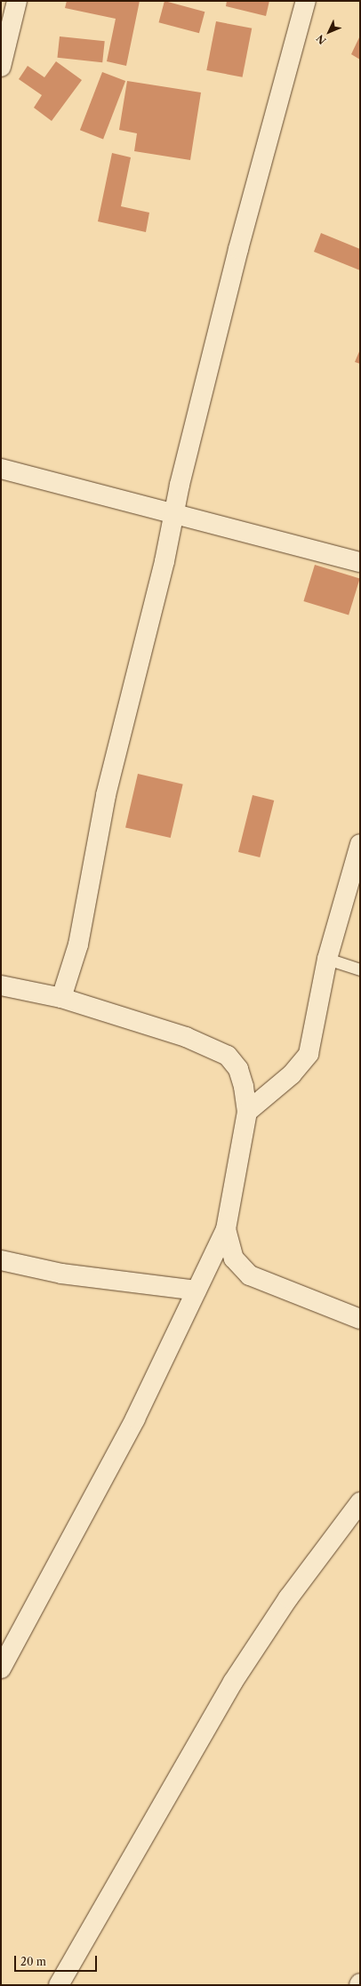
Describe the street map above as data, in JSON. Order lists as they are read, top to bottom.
{
  "scale_bar": "20 m",
  "north": "bottom left"
}
